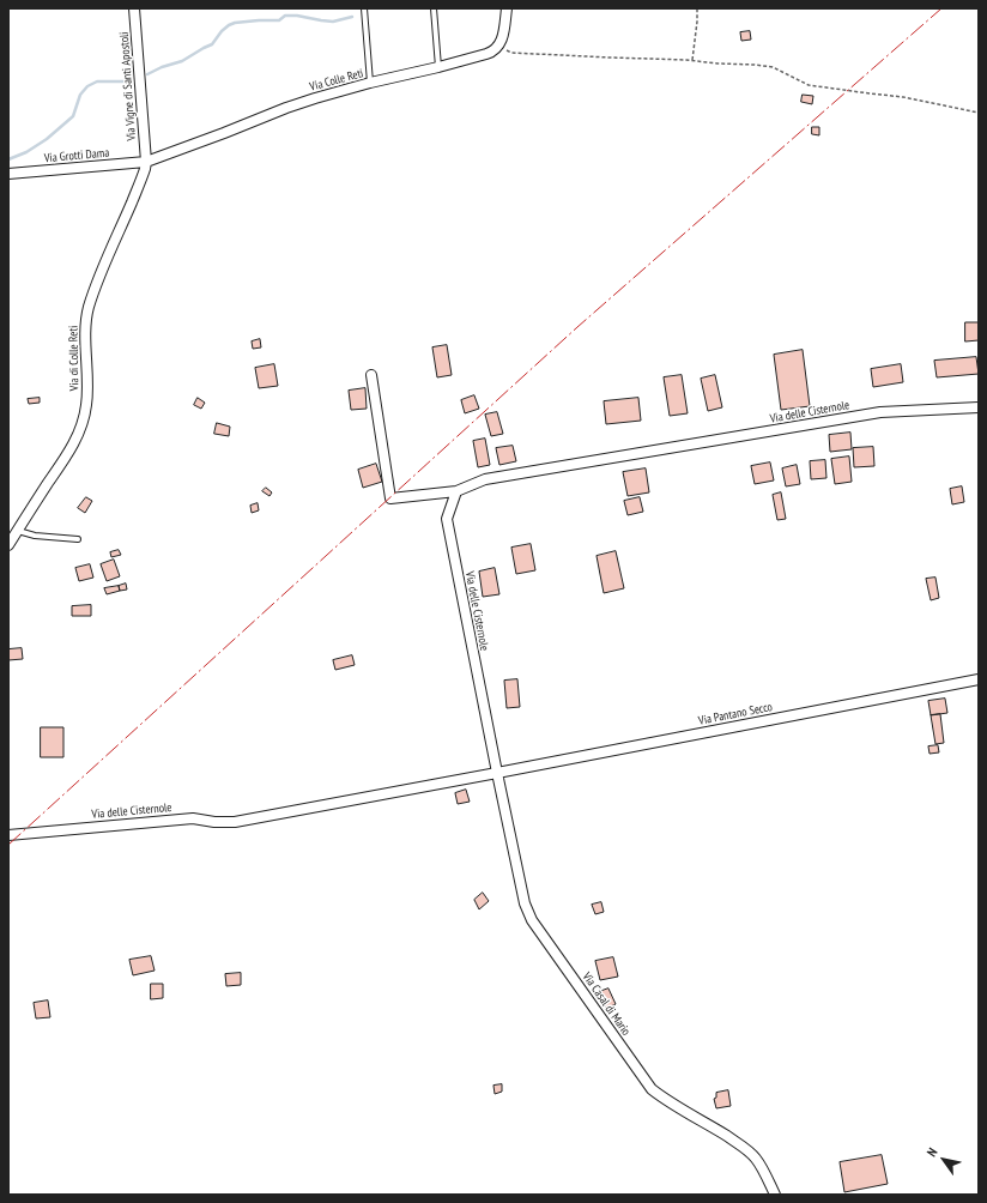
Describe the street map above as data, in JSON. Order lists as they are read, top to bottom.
{
  "streets": {
    "street": [
      "Via Colle Reti",
      "Via Vigne di Santi Apostoli",
      "Via Grotti Dama",
      "Via di Colle Reti",
      "Via delle Cisternole",
      "Via Pantano Secco",
      "Via Casal di Mario"
    ]
  },
  "crossings": [
    ["Via Colle Reti", "Via Vigne di Santi Apostoli"],
    ["Via Colle Reti", "Via Grotti Dama"],
    ["Via Colle Reti", "Via di Colle Reti"],
    ["Via Vigne di Santi Apostoli", "Via Grotti Dama"],
    ["Via Vigne di Santi Apostoli", "Via di Colle Reti"],
    ["Via Grotti Dama", "Via di Colle Reti"],
    ["Via delle Cisternole", "Via Pantano Secco"],
    ["Via delle Cisternole", "Via Casal di Mario"],
    ["Via Pantano Secco", "Via Casal di Mario"]
  ],
  "north": "top left"
}
